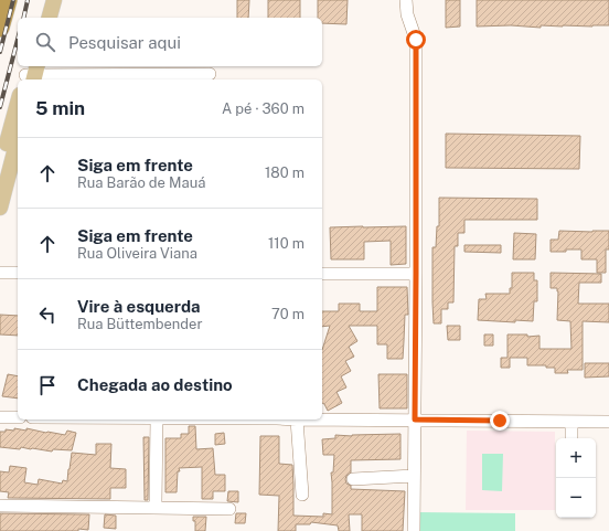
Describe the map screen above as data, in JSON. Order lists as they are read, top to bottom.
{
  "page": {
    "search": "Pesquisar aqui",
    "heading": ["5 min", "A pé · 360 m"],
    "list": [
      ["Siga em frente", "Rua Barão de Mauá", "180 m"],
      ["Siga em frente", "Rua Oliveira Viana", "110 m"],
      ["Vire à esquerda", "Rua Büttembender", "70 m"],
      "Chegada ao destino"
    ],
    "map_buttons": ["+", "−"]
  }
}
